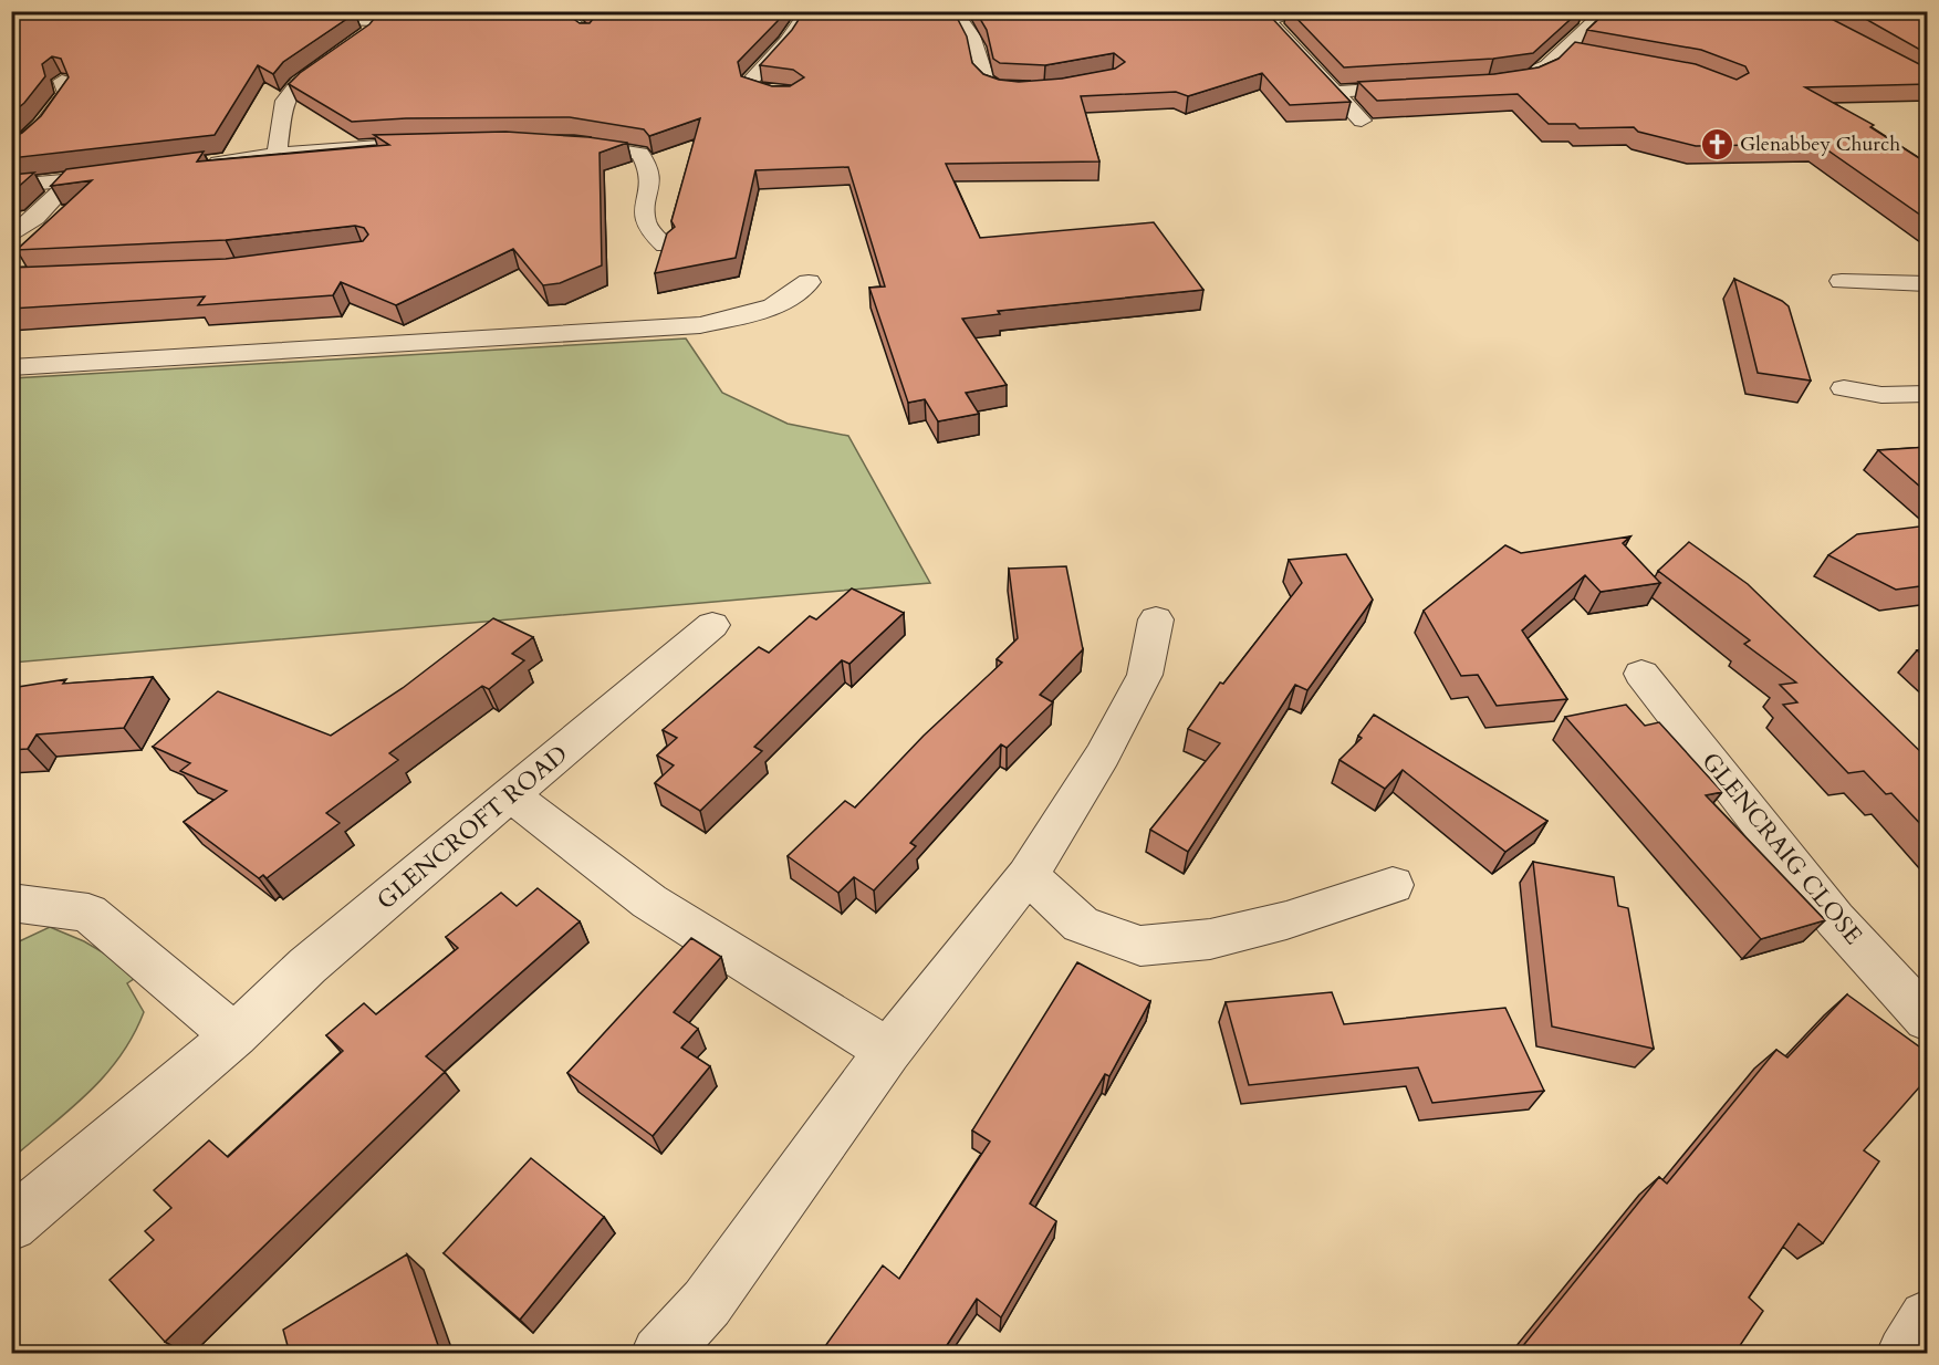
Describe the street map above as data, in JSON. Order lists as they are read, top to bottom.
{
  "streets": {
    "street": ["GLENCROFT ROAD", "GLENCRAIG CLOSE"]
  },
  "places": {
    "church": ["Glenabbey Church"]
  }
}
